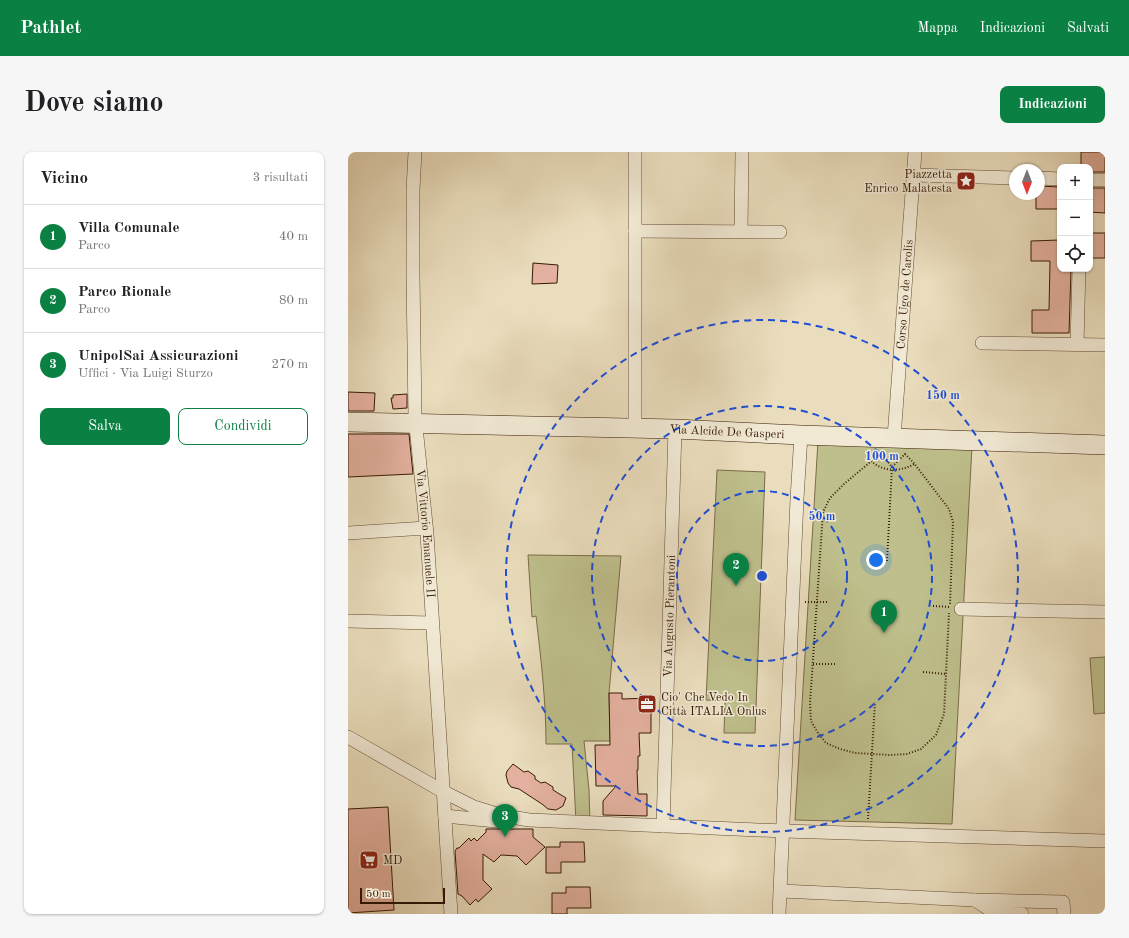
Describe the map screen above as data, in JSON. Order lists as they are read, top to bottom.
{
  "streets": {
    "main road": ["Via Alcide De Gasperi"],
    "street": ["Corso Ugo de Carolis", "Via Vittorio Emanuele II", "Via Augusto Pierantoni"]
  },
  "crossings": [
    ["Corso Ugo de Carolis", "Via Alcide De Gasperi"],
    ["Via Alcide De Gasperi", "Via Vittorio Emanuele II"],
    ["Via Alcide De Gasperi", "Via Augusto Pierantoni"]
  ],
  "places": {
    "place": ["Piazzetta Enrico Malatesta"],
    "office": ["Cio' Che Vedo In Città ITALIA Onlus"],
    "supermarket": ["MD"]
  },
  "scale_bar": "50 m",
  "north": "bottom",
  "page": {
    "header": "Pathlet",
    "nav": ["Mappa", "Indicazioni", "Salvati"],
    "buttons": [
      "Indicazioni",
      ["Salva", "Condividi"]
    ],
    "title": "Dove siamo",
    "heading": ["Vicino", "3 risultati"],
    "map_buttons": ["+", "−"],
    "list": [
      {
        "mark": "1",
        "name": "Villa Comunale",
        "note": "Parco",
        "value": "40 m"
      },
      {
        "mark": "2",
        "name": "Parco Rionale",
        "note": "Parco",
        "value": "80 m"
      },
      {
        "mark": "3",
        "name": "UnipolSai Assicurazioni",
        "note": "Uffici · Via Luigi Sturzo",
        "value": "270 m"
      }
    ],
    "pins": ["2", "1", "3"],
    "scale": "50 m"
  },
  "rings": ["150 m", "100 m", "50 m"]
}
